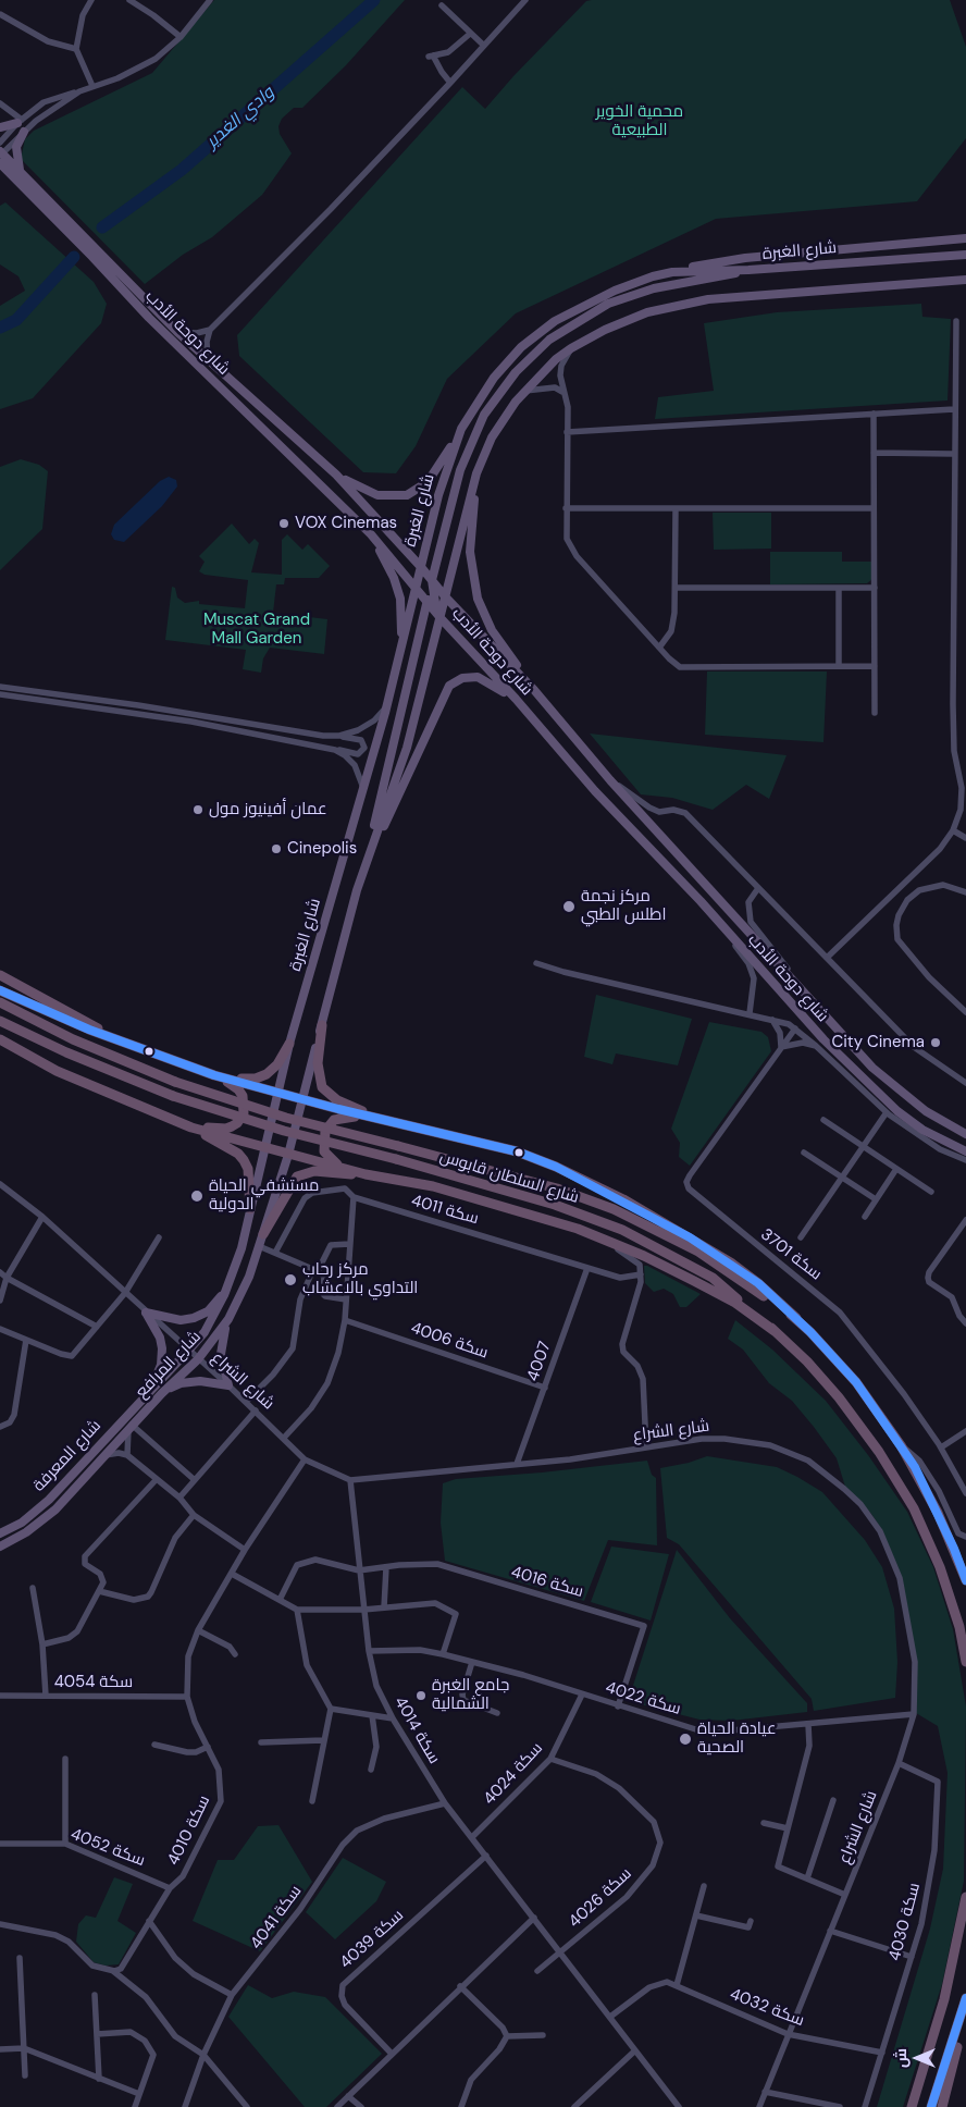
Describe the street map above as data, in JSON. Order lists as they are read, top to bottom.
{
  "streets": {
    "highway": ["شارع السلطان قابوس"],
    "main road": [
      "شارع الغبرة",
      "شارع دوحة الأدب",
      "شارع المرافع",
      "شارع المعرفة"
    ],
    "street": [
      "سكة 4011",
      "سكة 3701",
      "سكة 4006",
      "4007",
      "شارع الشراع",
      "سكة 4016",
      "سكة 4054",
      "سكة 4022",
      "سكة 4014",
      "سكة 4024",
      "سكة 4010",
      "سكة 4052",
      "سكة 4026",
      "سكة 4041",
      "سكة 4030",
      "سكة 4039",
      "سكة 4032"
    ]
  },
  "crossings": [
    ["شارع الغبرة", "شارع دوحة الأدب"],
    ["شارع الغبرة", "شارع المرافع"],
    ["سكة 4011", "4007"],
    ["سكة 4006", "4007"],
    ["4007", "شارع الشراع"],
    ["شارع المرافع", "شارع الشراع"],
    ["شارع المرافع", "شارع المعرفة"],
    ["شارع الشراع", "سكة 4022"],
    ["شارع الشراع", "سكة 4014"],
    ["شارع الشراع", "سكة 4010"],
    ["شارع الشراع", "سكة 4030"],
    ["شارع الشراع", "سكة 4032"],
    ["سكة 4016", "سكة 4022"],
    ["سكة 4016", "سكة 4014"],
    ["سكة 4054", "سكة 4010"],
    ["سكة 4022", "سكة 4014"],
    ["سكة 4022", "سكة 4024"],
    ["سكة 4014", "سكة 4024"],
    ["سكة 4014", "سكة 4026"],
    ["سكة 4014", "سكة 4041"],
    ["سكة 4014", "سكة 4039"],
    ["سكة 4014", "سكة 4032"],
    ["سكة 4024", "سكة 4026"],
    ["سكة 4010", "سكة 4052"],
    ["سكة 4030", "سكة 4032"]
  ],
  "water": ["وادي الغدير"],
  "parks": ["محمية الخوير الطبيعية", "Muscat Grand Mall Garden"],
  "places": [
    "VOX Cinemas",
    "عمان أفينيوز مول",
    "Cinepolis",
    "مركز نجمة اطلس الطبي",
    "City Cinema",
    "مستشفي الحياة الدولية",
    "مركز رحاب التداوي بالاعشاب",
    "جامع الغبرة الشمالية",
    "عيادة الحياة الصحية"
  ],
  "north": "left"
}
